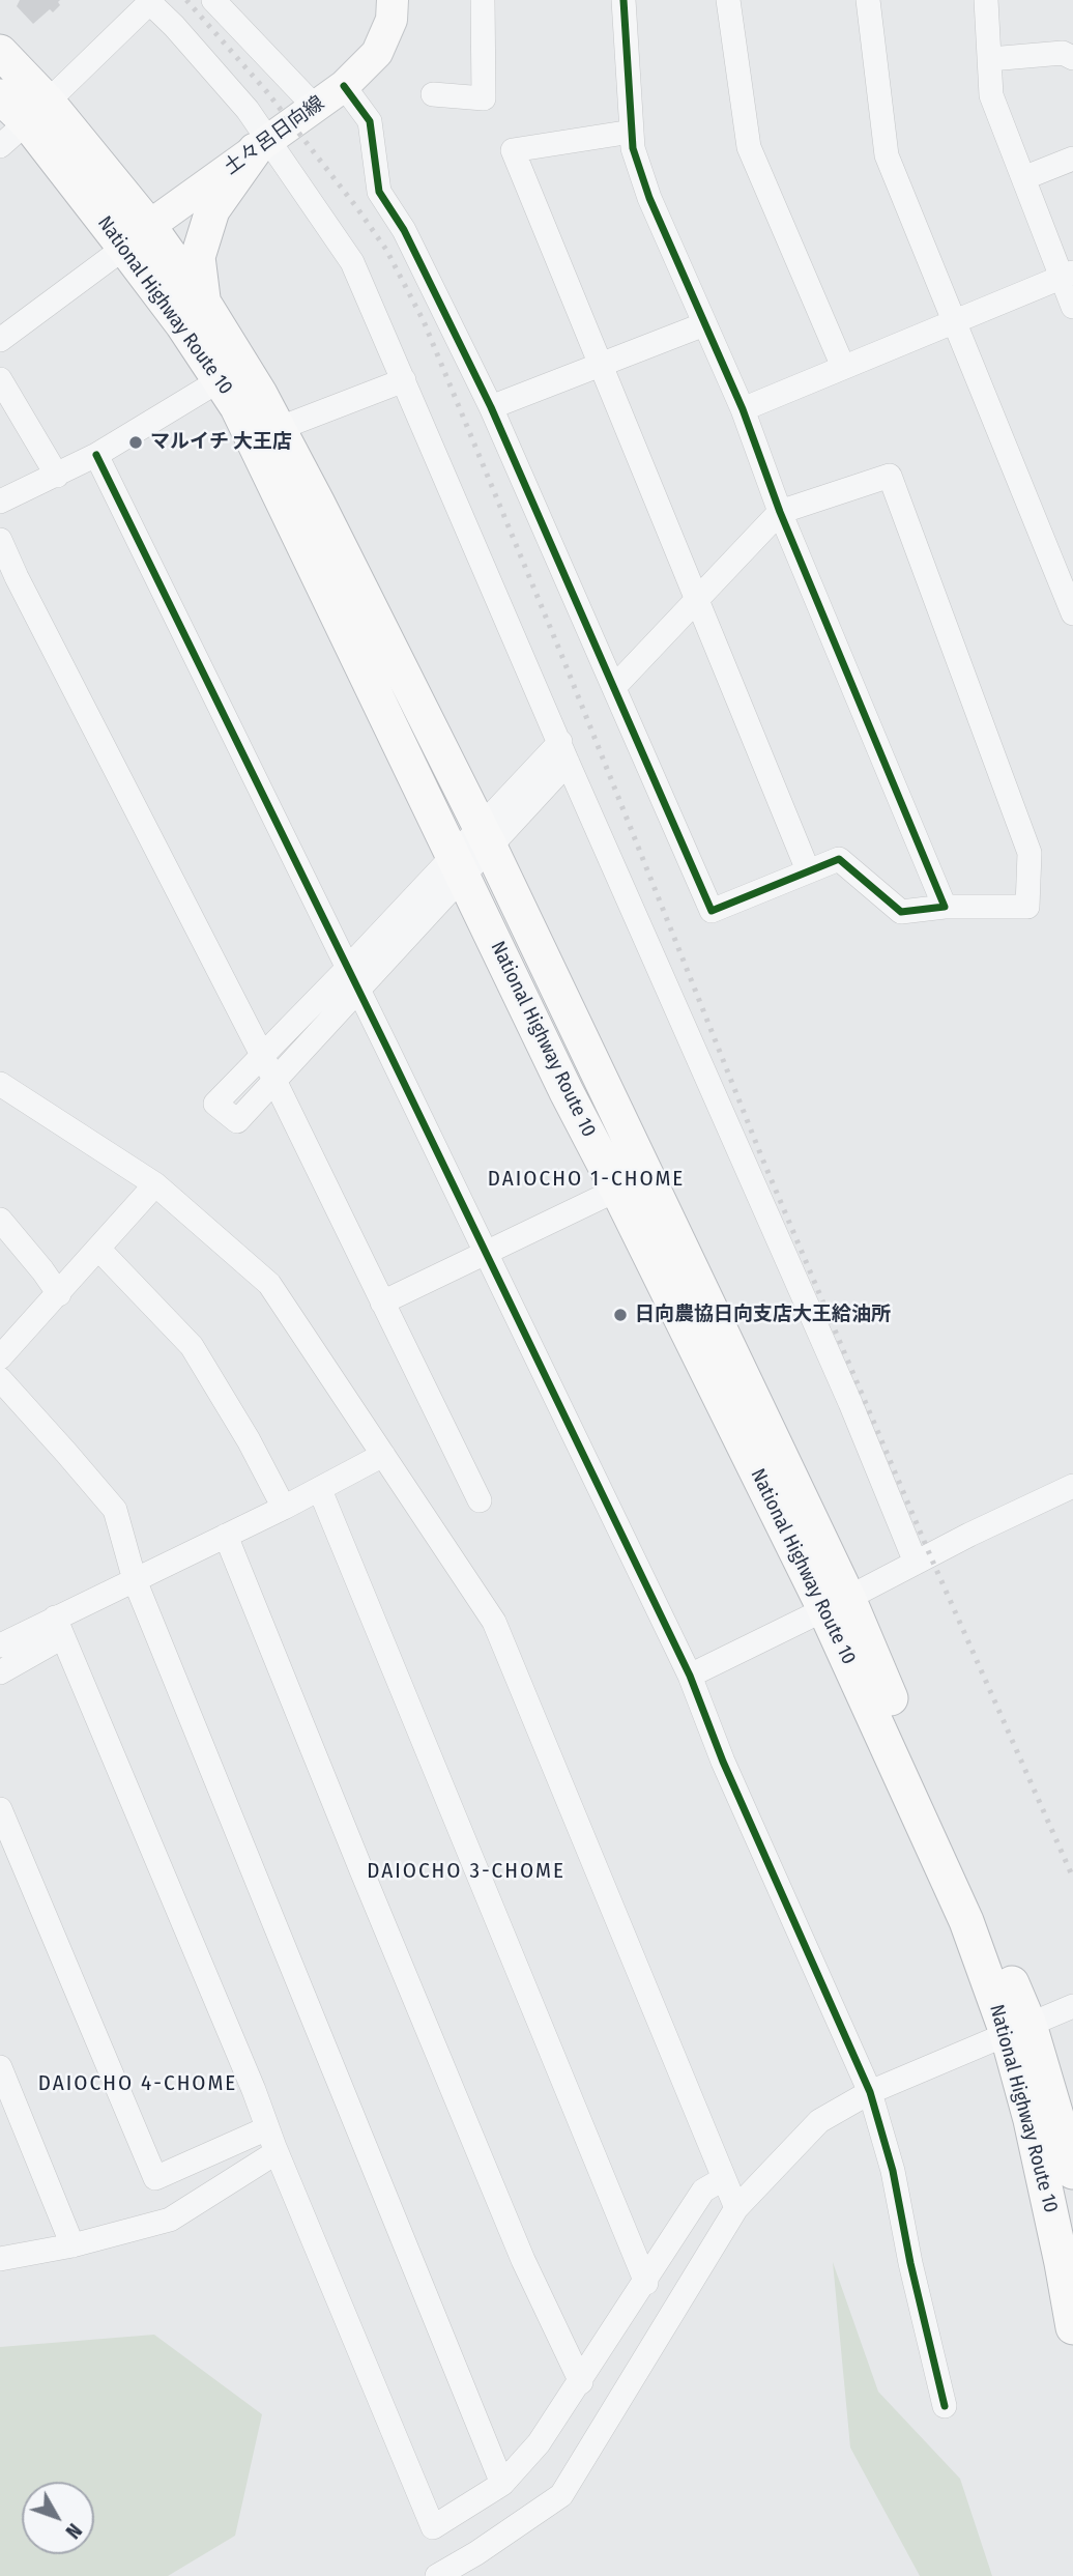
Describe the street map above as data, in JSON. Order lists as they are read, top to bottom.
{
  "streets": {
    "highway": ["National Highway Route 10"],
    "main road": ["土々呂日向線"]
  },
  "crossings": [
    ["土々呂日向線", "National Highway Route 10"]
  ],
  "districts": ["DAIOCHO 1-CHOME", "DAIOCHO 3-CHOME", "DAIOCHO 4-CHOME"],
  "places": ["マルイチ 大王店", "日向農協日向支店大王給油所"],
  "north": "bottom right"
}
